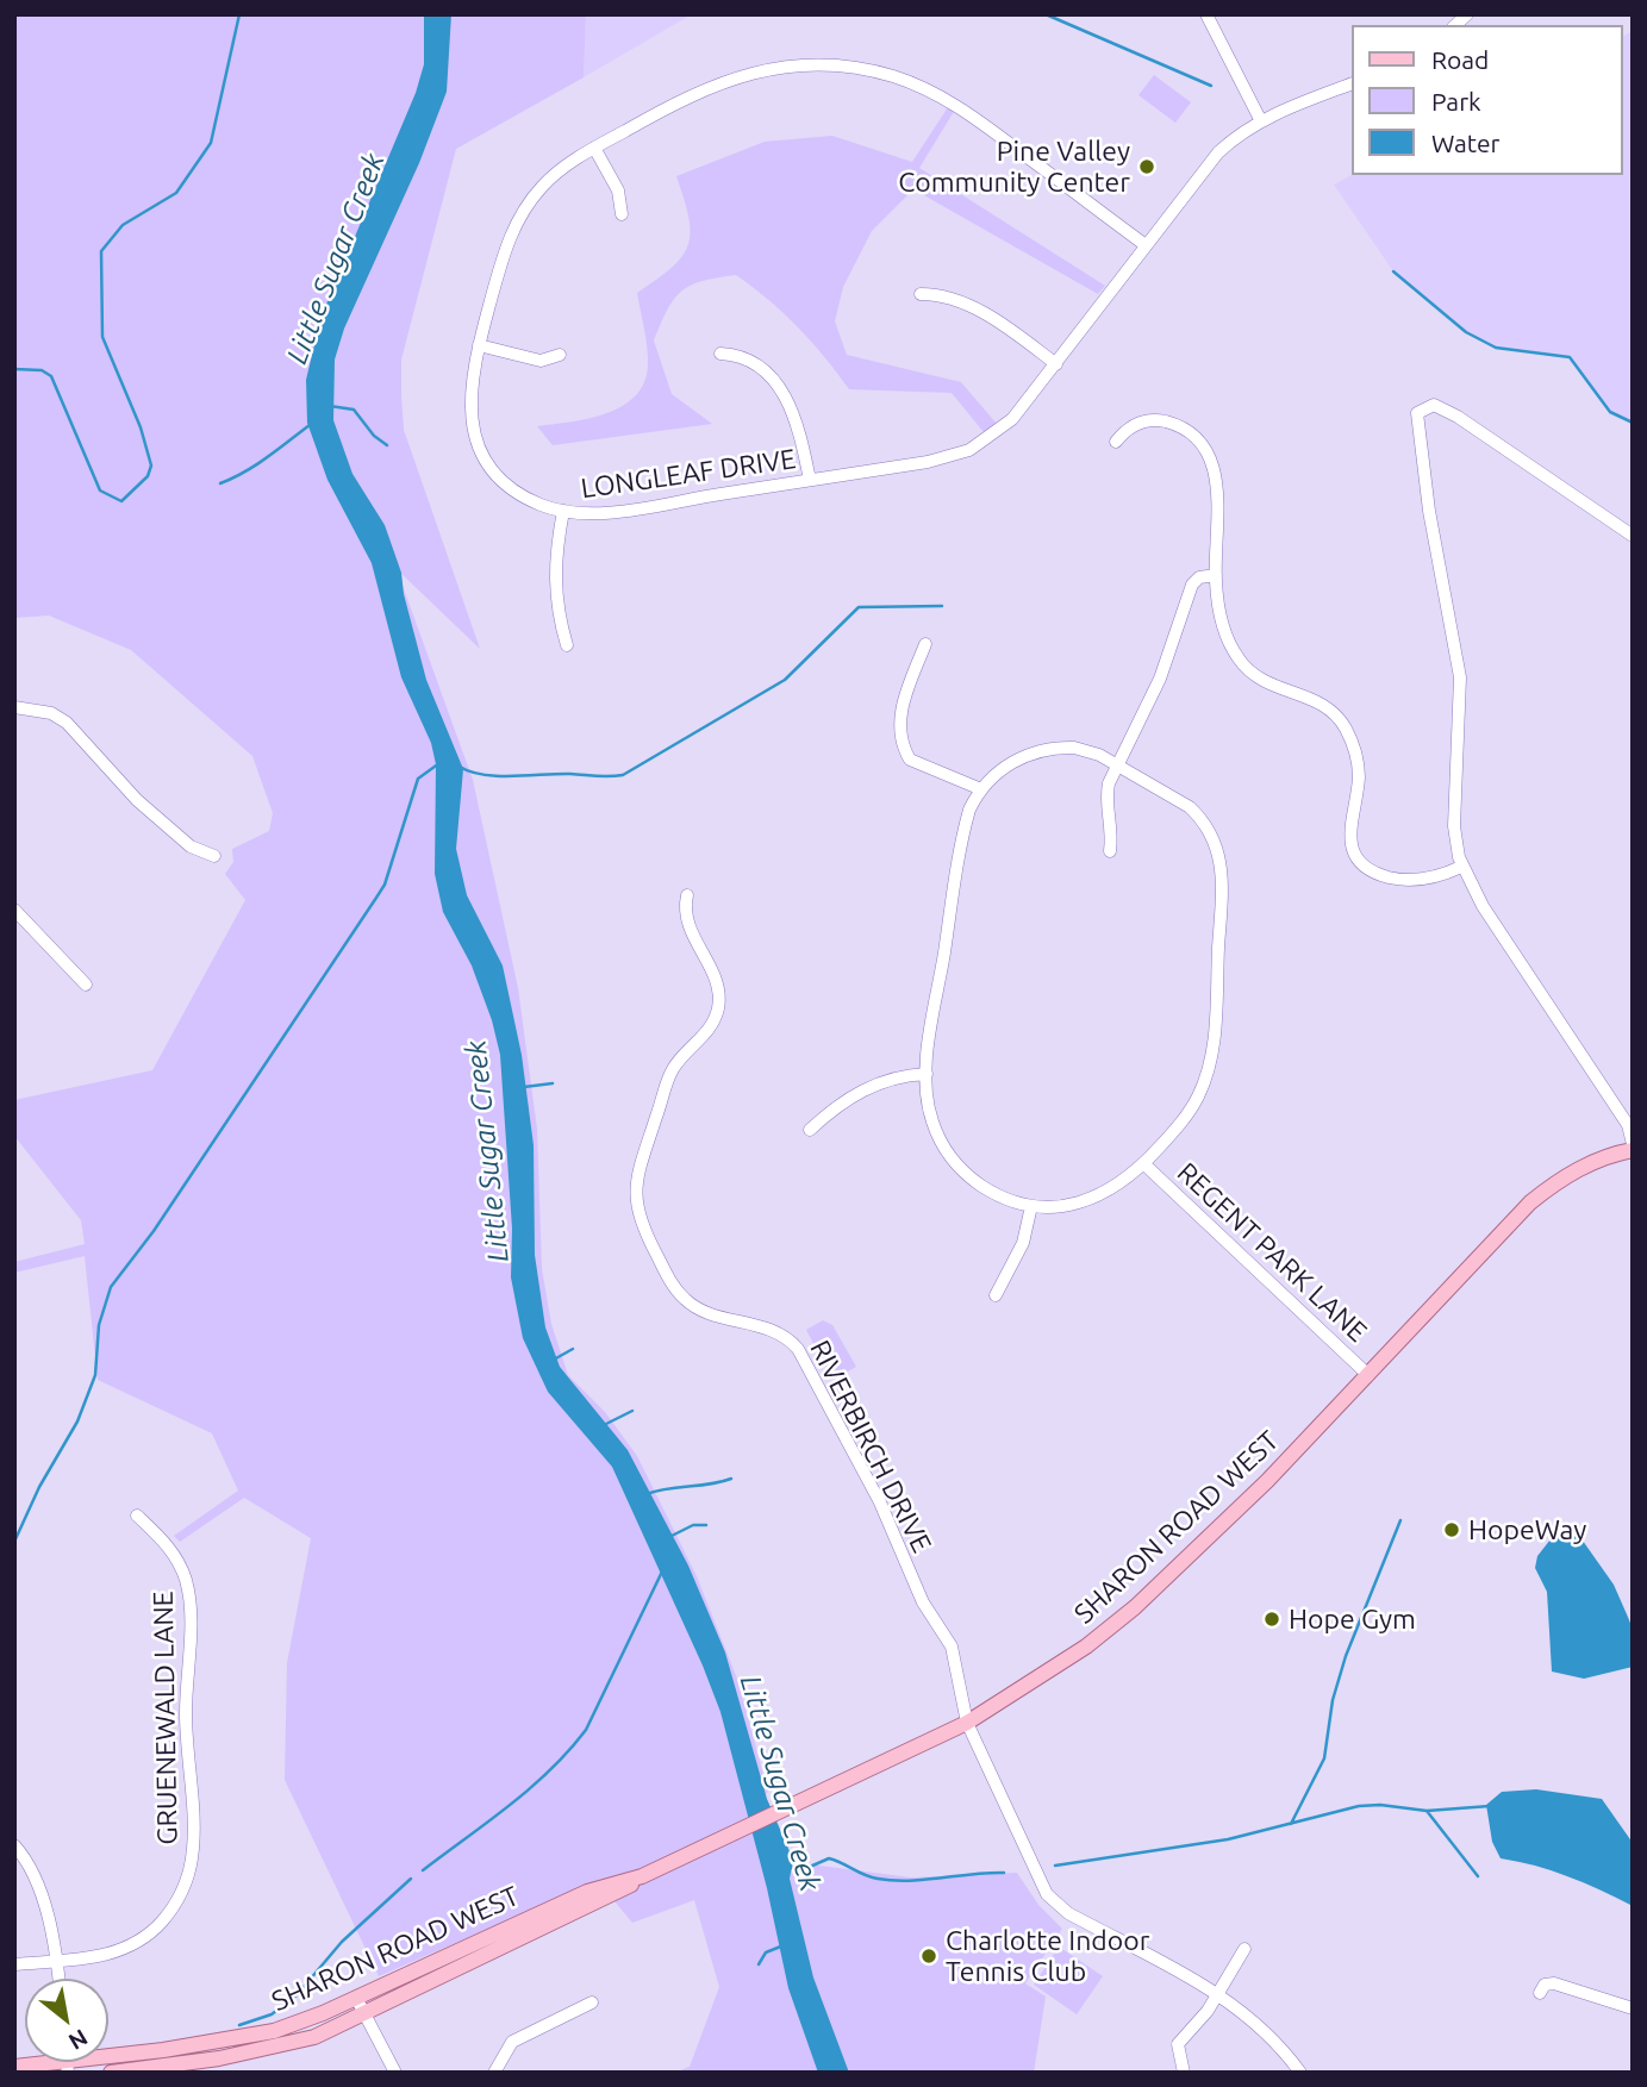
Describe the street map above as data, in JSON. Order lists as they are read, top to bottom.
{
  "streets": {
    "main road": ["SHARON ROAD WEST"],
    "street": [
      "LONGLEAF DRIVE",
      "REGENT PARK LANE",
      "RIVERBIRCH DRIVE",
      "GRUENEWALD LANE"
    ]
  },
  "crossings": [
    ["REGENT PARK LANE", "SHARON ROAD WEST"],
    ["RIVERBIRCH DRIVE", "SHARON ROAD WEST"]
  ],
  "water": ["Little Sugar Creek"],
  "places": [
    "Pine Valley Community Center",
    "HopeWay",
    "Hope Gym",
    "Charlotte Indoor Tennis Club"
  ],
  "legend": ["Road", "Park", "Water"],
  "north": "bottom right"
}
